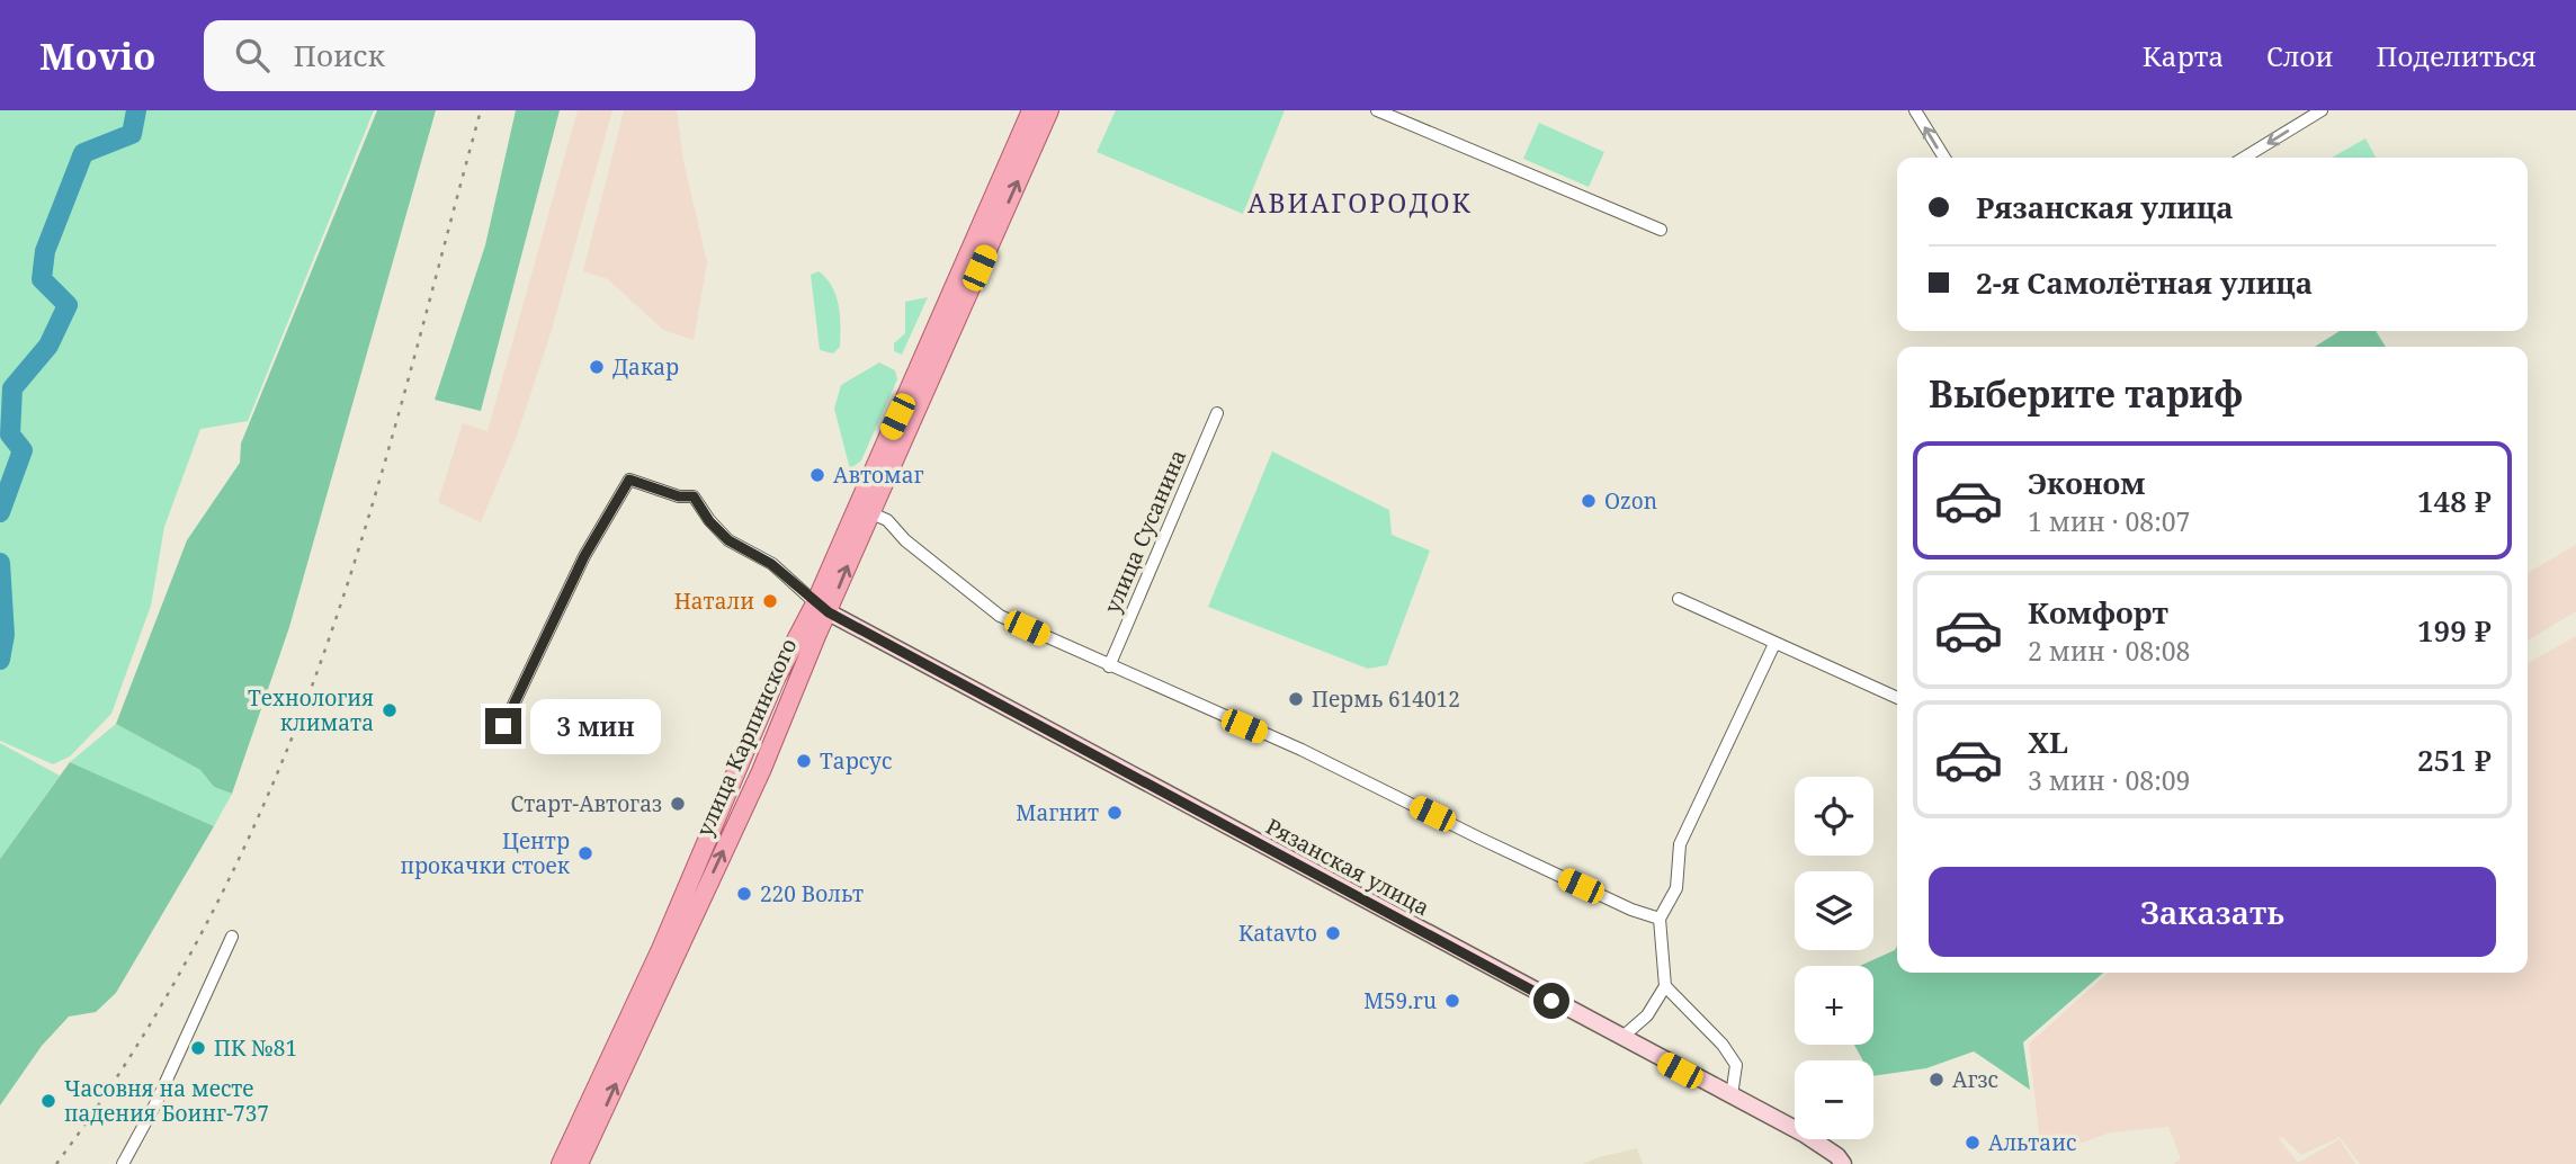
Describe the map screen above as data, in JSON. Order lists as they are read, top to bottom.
{
  "streets": {
    "main road": ["улица Карпинского"],
    "street": ["улица Сусанина", "Рязанская улица"]
  },
  "crossings": [
    ["улица Карпинского", "Рязанская улица"]
  ],
  "districts": ["АВИАГОРОДОК"],
  "places": [
    "Дакар",
    "Автомаг",
    "Ozon",
    "Натали",
    "Пермь 614012",
    "Технология климата",
    "Тарсус",
    "Старт-Автогаз",
    "Магнит",
    "Центр прокачки стоек",
    "220 Вольт",
    "Katavto",
    "M59.ru",
    "ПК №81",
    "Агзс",
    "Часовня на месте падения Боинг-737",
    "Альтаис"
  ],
  "page": {
    "header": "Movio",
    "search": "Поиск",
    "nav": ["Карта", "Слои", "Поделиться"],
    "banner": ["Рязанская улица", "2-я Самолётная улица"],
    "heading": "Выберите тариф",
    "list": [
      {
        "name": "Эконом",
        "note": "1 мин · 08:07",
        "value": "148 ₽"
      },
      {
        "name": "Комфорт",
        "note": "2 мин · 08:08",
        "value": "199 ₽"
      },
      {
        "name": "XL",
        "note": "3 мин · 08:09",
        "value": "251 ₽"
      }
    ],
    "bubble": "3 мин",
    "map_buttons": ["+", "−"],
    "buttons": "Заказать"
  }
}
